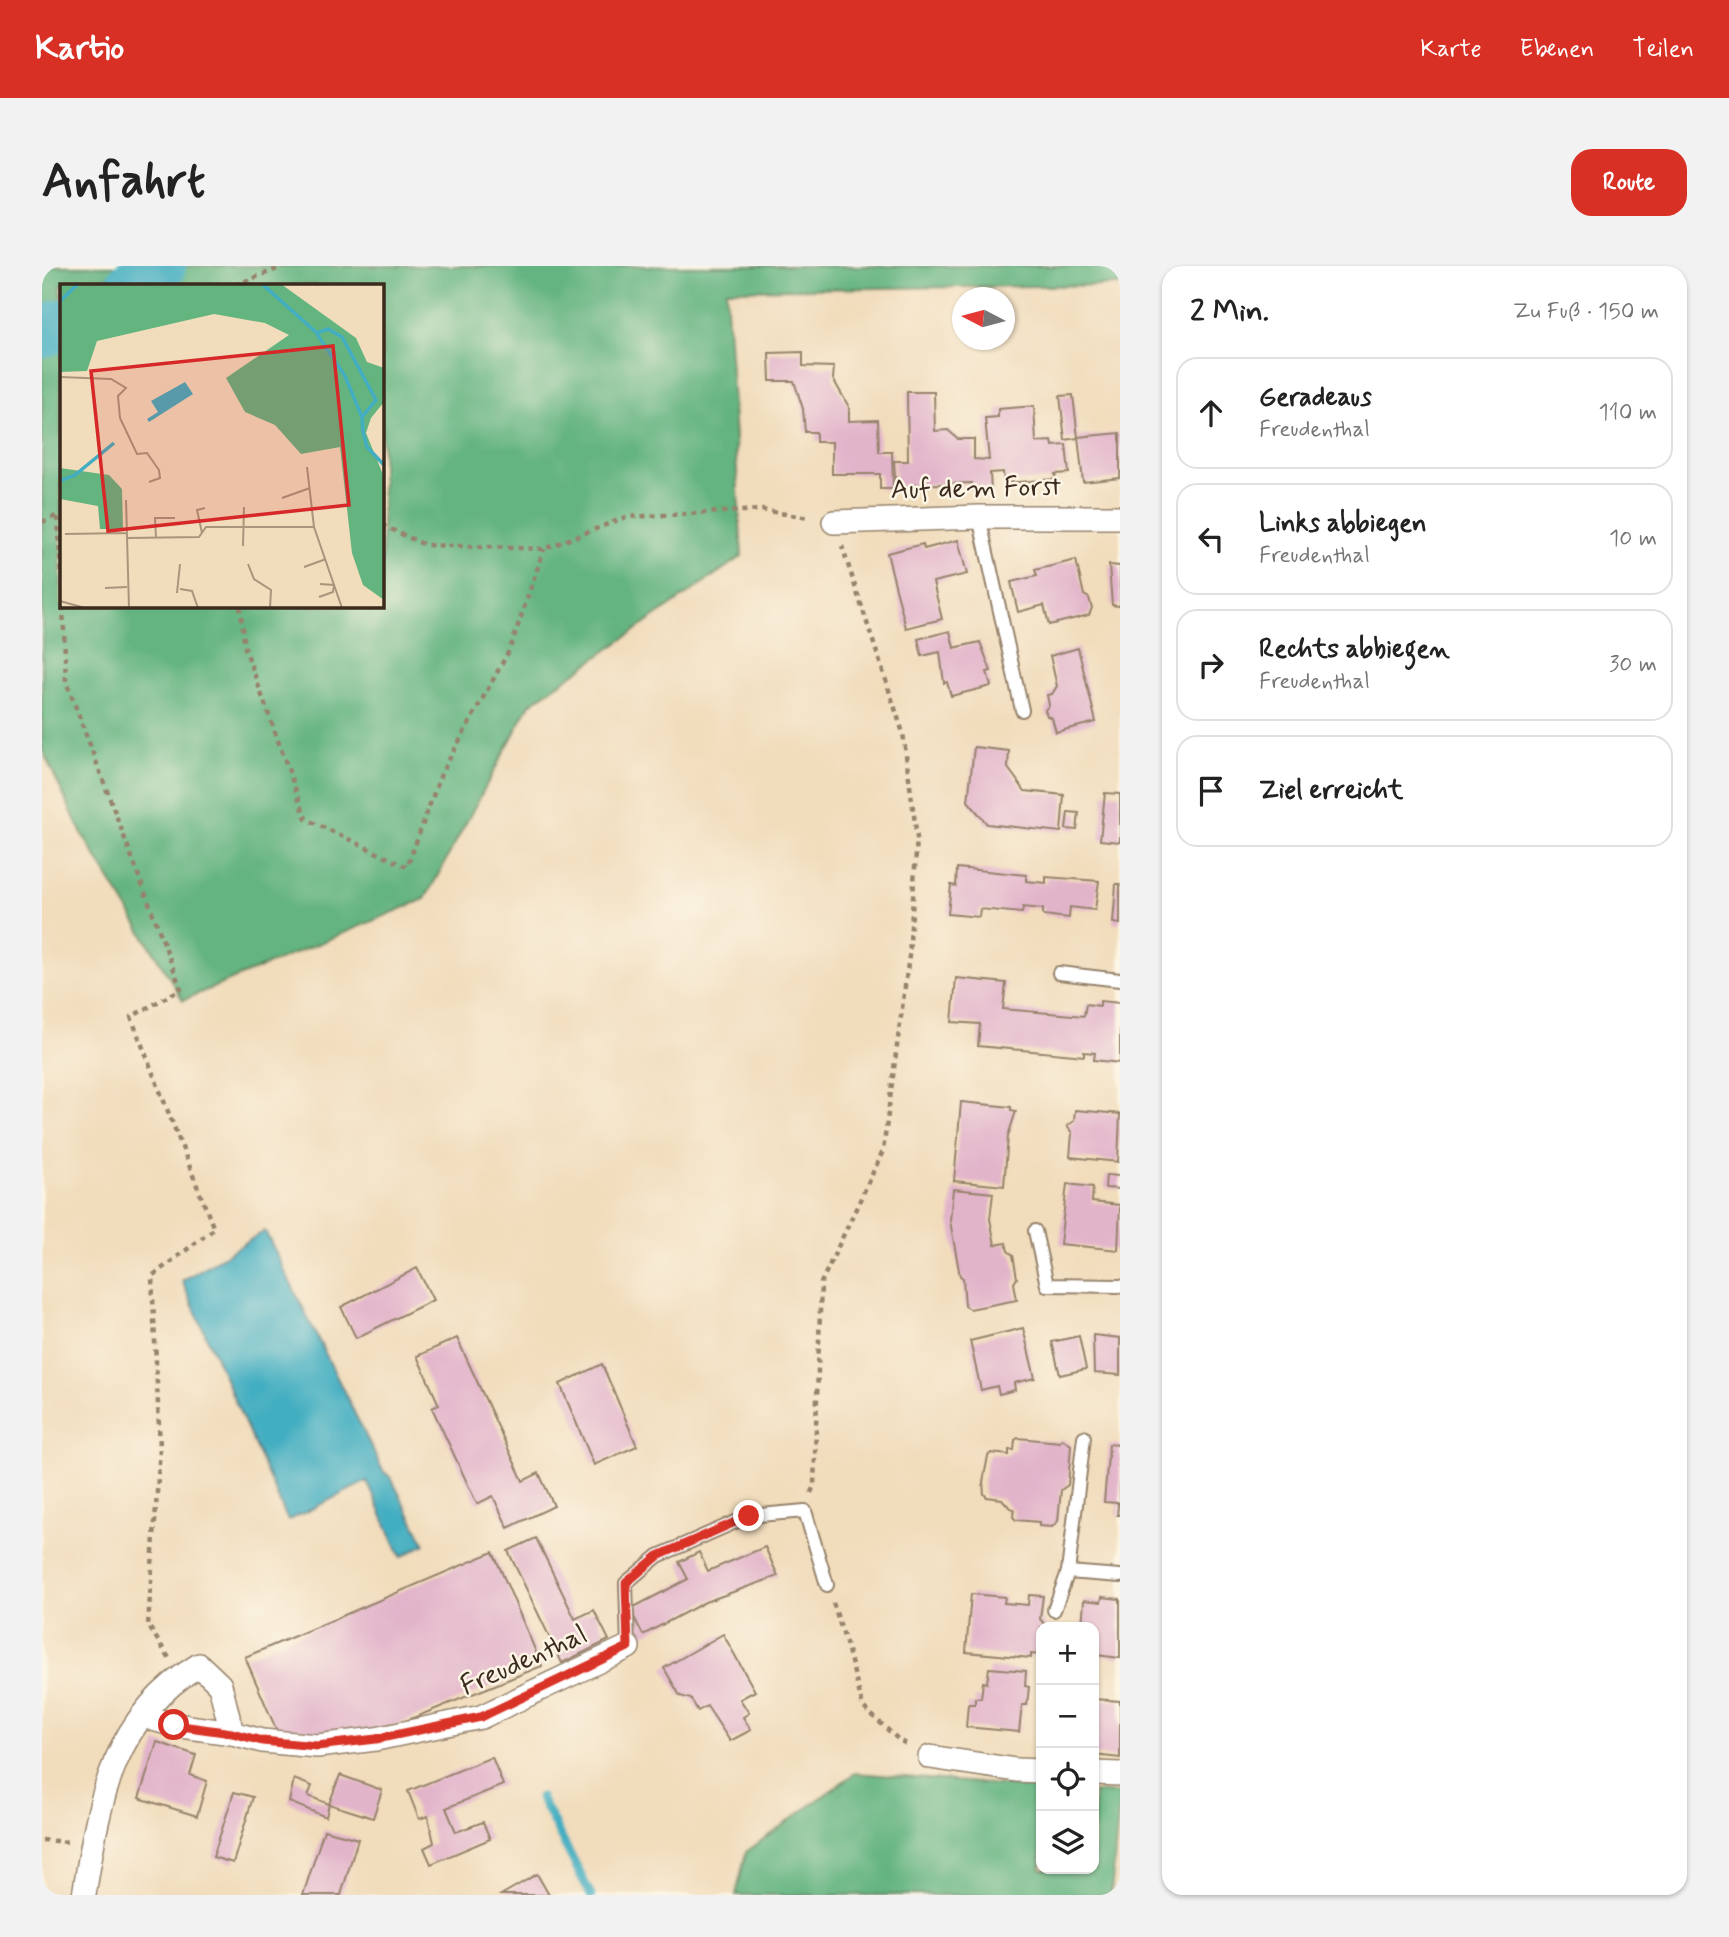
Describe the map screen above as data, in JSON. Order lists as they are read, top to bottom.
{
  "streets": {
    "street": ["Auf dem Forst", "Freudenthal"]
  },
  "north": "left",
  "page": {
    "header": "Kartio",
    "nav": ["Karte", "Ebenen", "Teilen"],
    "buttons": "Route",
    "title": "Anfahrt",
    "heading": ["2 Min.", "Zu Fuß · 150 m"],
    "list": [
      ["Geradeaus", "Freudenthal", "110 m"],
      ["Links abbiegen", "Freudenthal", "10 m"],
      ["Rechts abbiegen", "Freudenthal", "30 m"],
      "Ziel erreicht"
    ],
    "map_buttons": ["+", "−"]
  }
}
